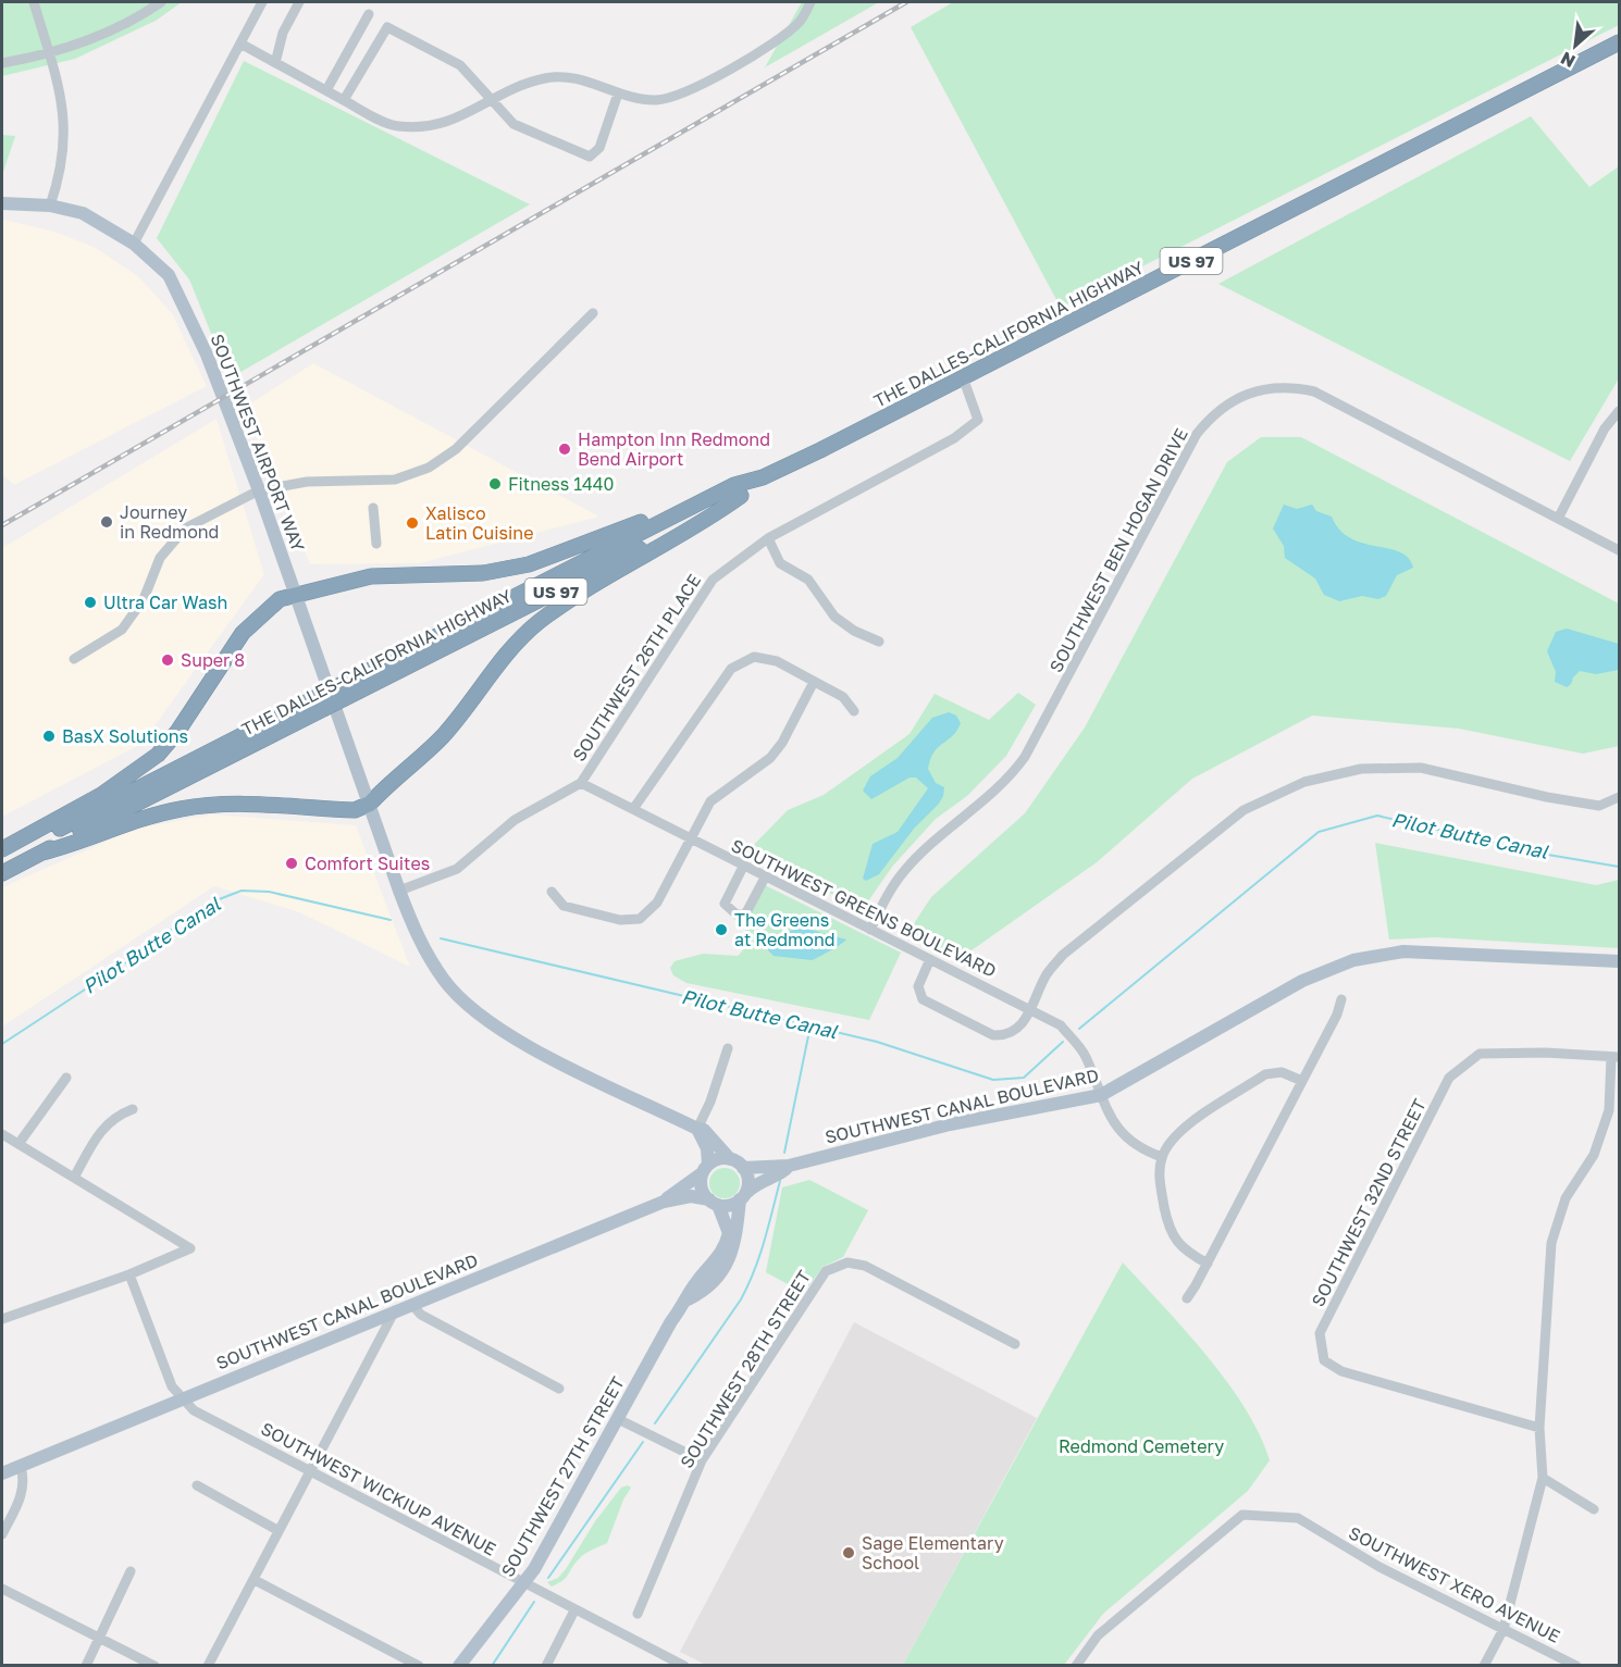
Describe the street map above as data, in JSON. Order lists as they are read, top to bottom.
{
  "streets": {
    "highway": ["US 97", "THE DALLES-CALIFORNIA HIGHWAY"],
    "main road": ["SOUTHWEST AIRPORT WAY", "SOUTHWEST CANAL BOULEVARD", "SOUTHWEST 27TH STREET"],
    "street": [
      "SOUTHWEST BEN HOGAN DRIVE",
      "SOUTHWEST 26TH PLACE",
      "SOUTHWEST GREENS BOULEVARD",
      "SOUTHWEST 32ND STREET",
      "SOUTHWEST 28TH STREET",
      "SOUTHWEST WICKIUP AVENUE",
      "SOUTHWEST XERO AVENUE"
    ]
  },
  "crossings": [
    ["THE DALLES-CALIFORNIA HIGHWAY", "SOUTHWEST 26TH PLACE"],
    ["SOUTHWEST AIRPORT WAY", "SOUTHWEST 26TH PLACE"],
    ["SOUTHWEST AIRPORT WAY", "SOUTHWEST CANAL BOULEVARD"],
    ["SOUTHWEST AIRPORT WAY", "SOUTHWEST 27TH STREET"],
    ["SOUTHWEST BEN HOGAN DRIVE", "SOUTHWEST GREENS BOULEVARD"],
    ["SOUTHWEST 26TH PLACE", "SOUTHWEST GREENS BOULEVARD"],
    ["SOUTHWEST GREENS BOULEVARD", "SOUTHWEST CANAL BOULEVARD"],
    ["SOUTHWEST CANAL BOULEVARD", "SOUTHWEST 27TH STREET"],
    ["SOUTHWEST CANAL BOULEVARD", "SOUTHWEST WICKIUP AVENUE"],
    ["SOUTHWEST 27TH STREET", "SOUTHWEST WICKIUP AVENUE"]
  ],
  "water": ["Pilot Butte Canal"],
  "parks": ["Redmond Cemetery"],
  "places": [
    "Hampton Inn Redmond Bend Airport",
    "Fitness 1440",
    "Journey in Redmond",
    "Xalisco Latin Cuisine",
    "Ultra Car Wash",
    "Super 8",
    "BasX Solutions",
    "Comfort Suites",
    "The Greens at Redmond",
    "Sage Elementary School"
  ],
  "north": "bottom left"
}
